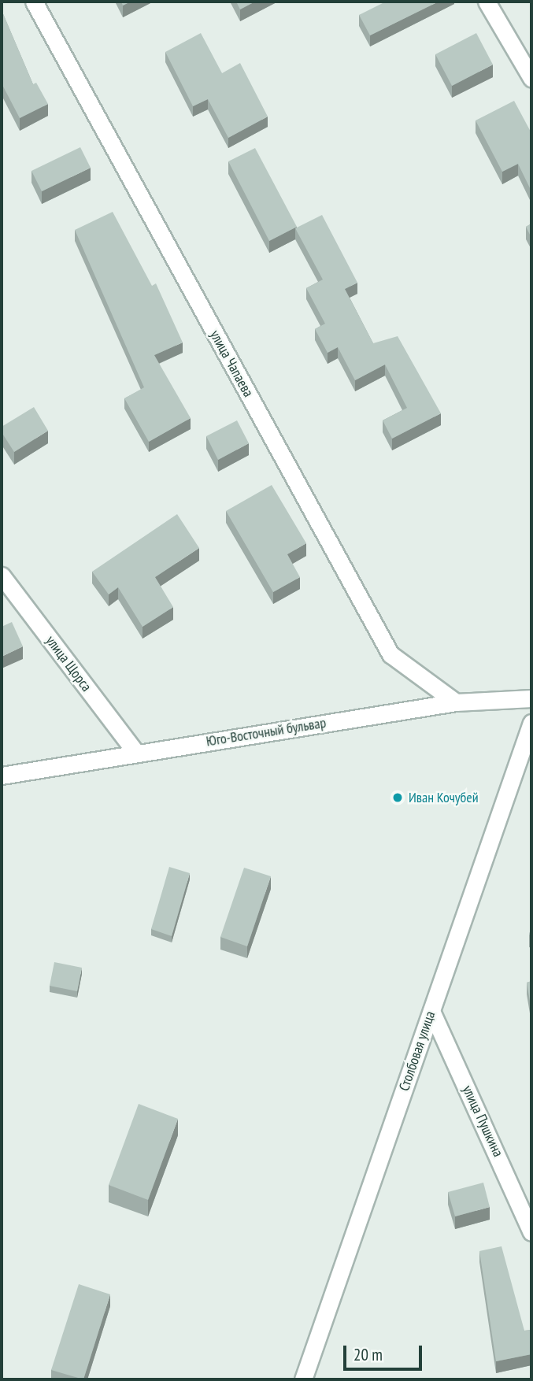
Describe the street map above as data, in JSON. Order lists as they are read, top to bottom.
{
  "streets": {
    "street": [
      "улица Чапаева",
      "улица Щорса",
      "Юго-Восточный бульвар",
      "Столбовая улица",
      "улица Пушкина"
    ]
  },
  "crossings": [
    ["улица Чапаева", "Юго-Восточный бульвар"],
    ["улица Щорса", "Юго-Восточный бульвар"],
    ["Столбовая улица", "улица Пушкина"]
  ],
  "places": ["Иван Кочубей"],
  "scale_bar": "20 m"
}
